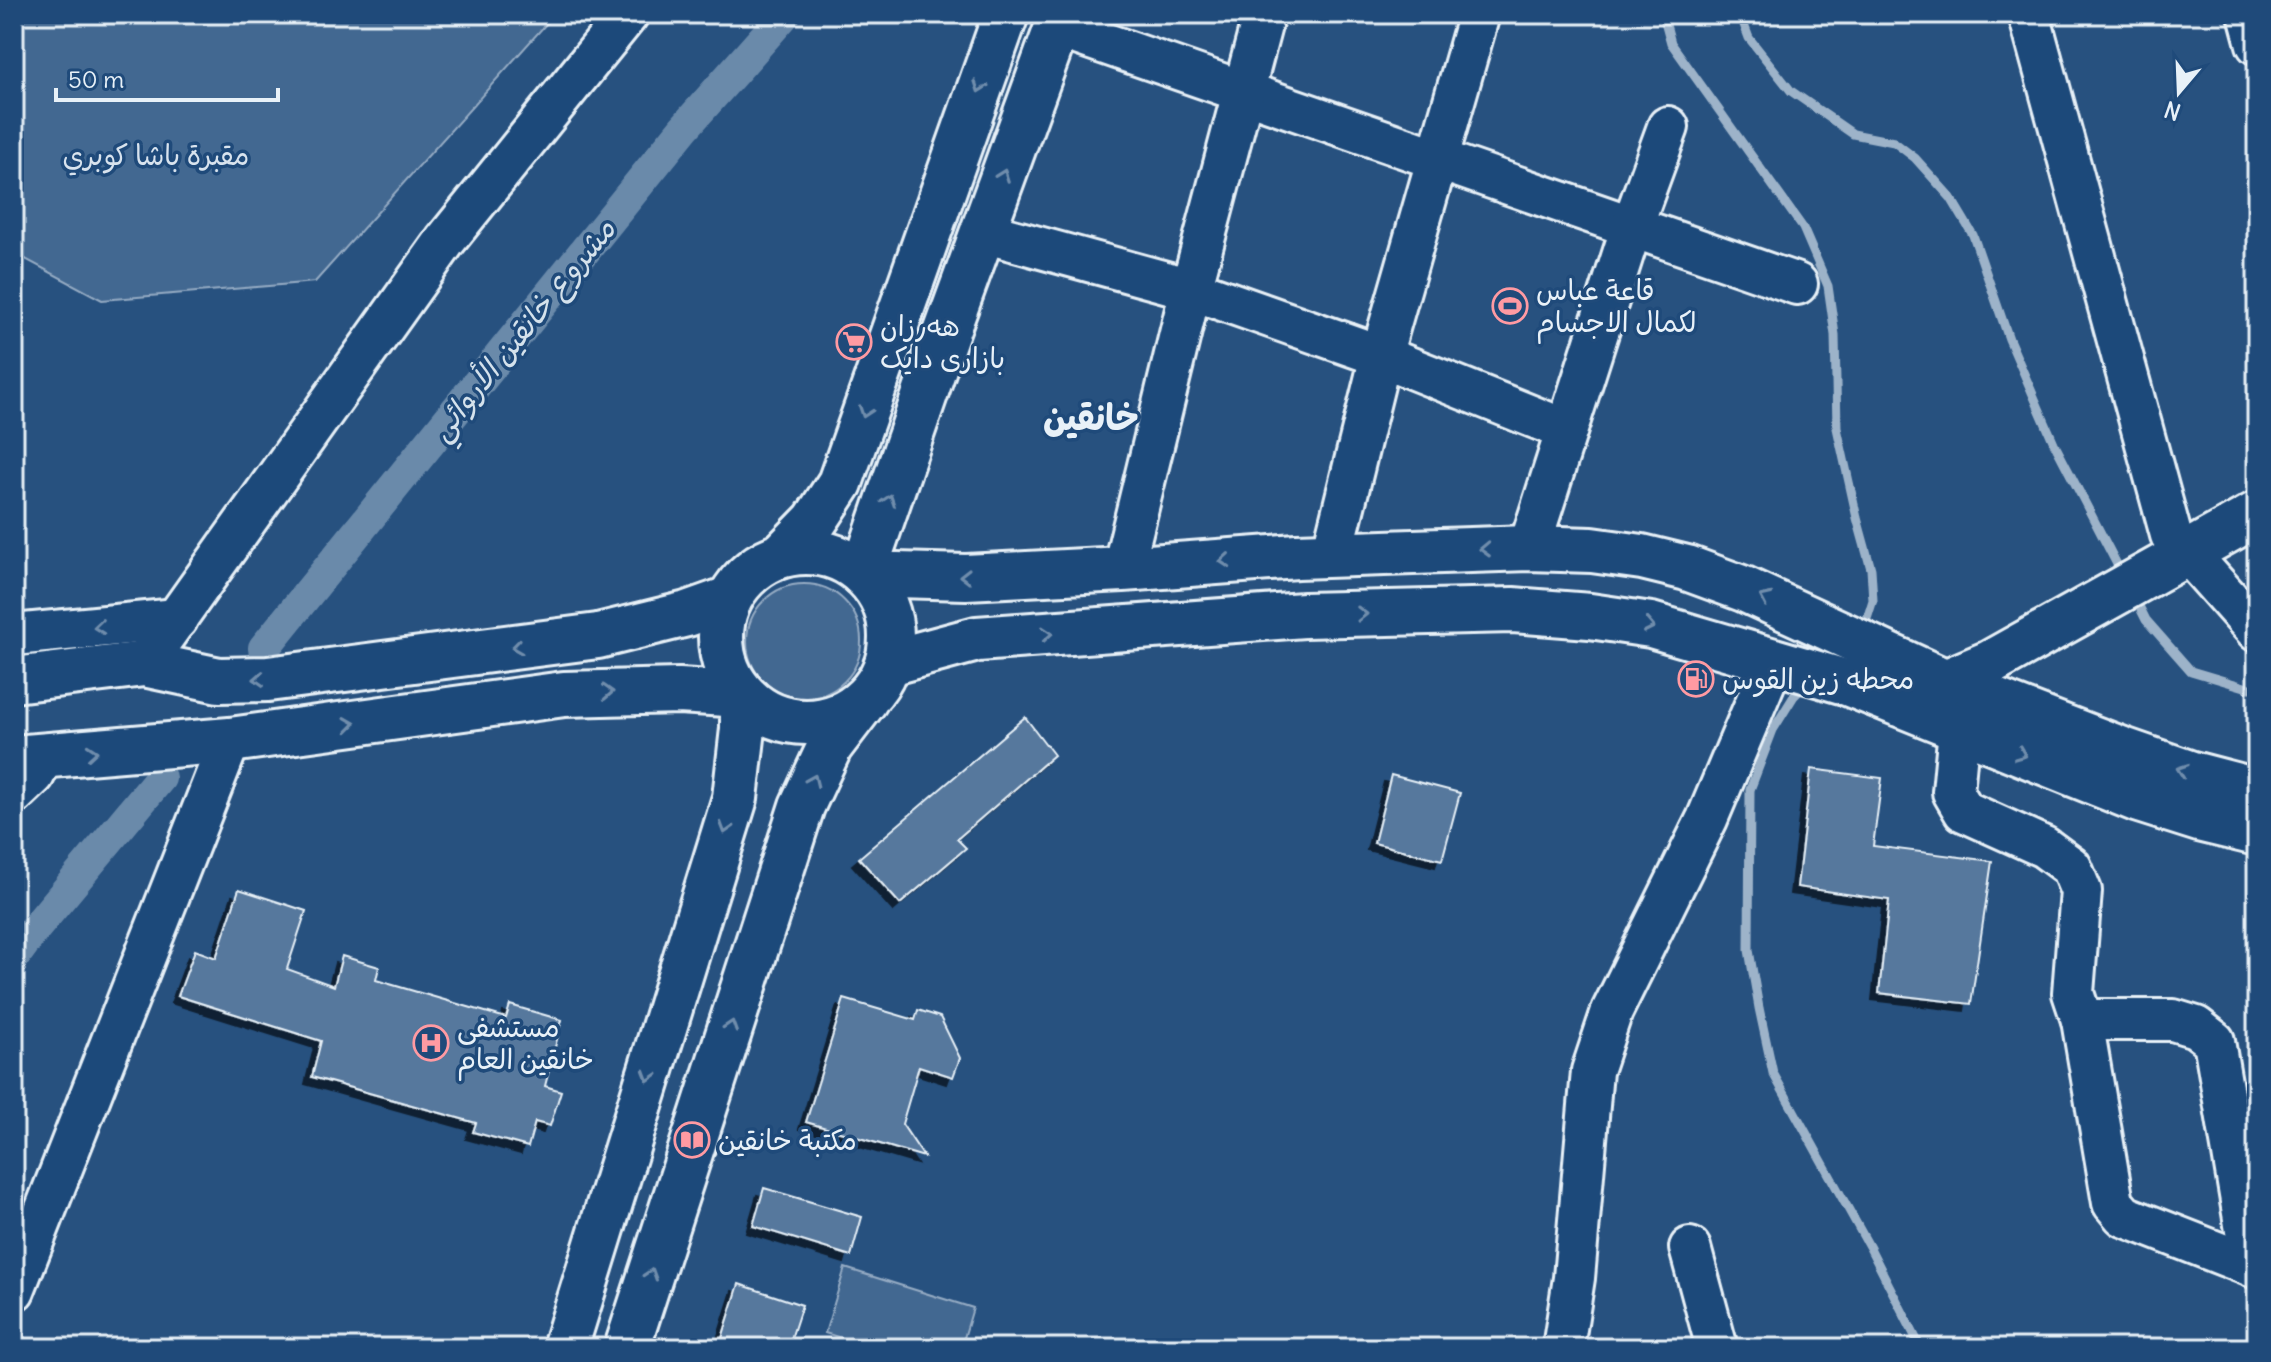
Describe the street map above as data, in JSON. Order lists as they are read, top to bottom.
{
  "districts": ["خانقين"],
  "water": ["مشروع خانقين الأروائي"],
  "parks": ["مقبرة باشا كوبري"],
  "places": {
    "sports": ["قاعة عباس لكمال الاجسام"],
    "supermarket": ["هەرزان بازاری دایک"],
    "fuel station": ["محطه زين القوس"],
    "hospital": ["مستشفى خانقين العام"],
    "library": ["مكتبة خانقين"]
  },
  "scale_bar": "50 m",
  "north": "bottom"
}
